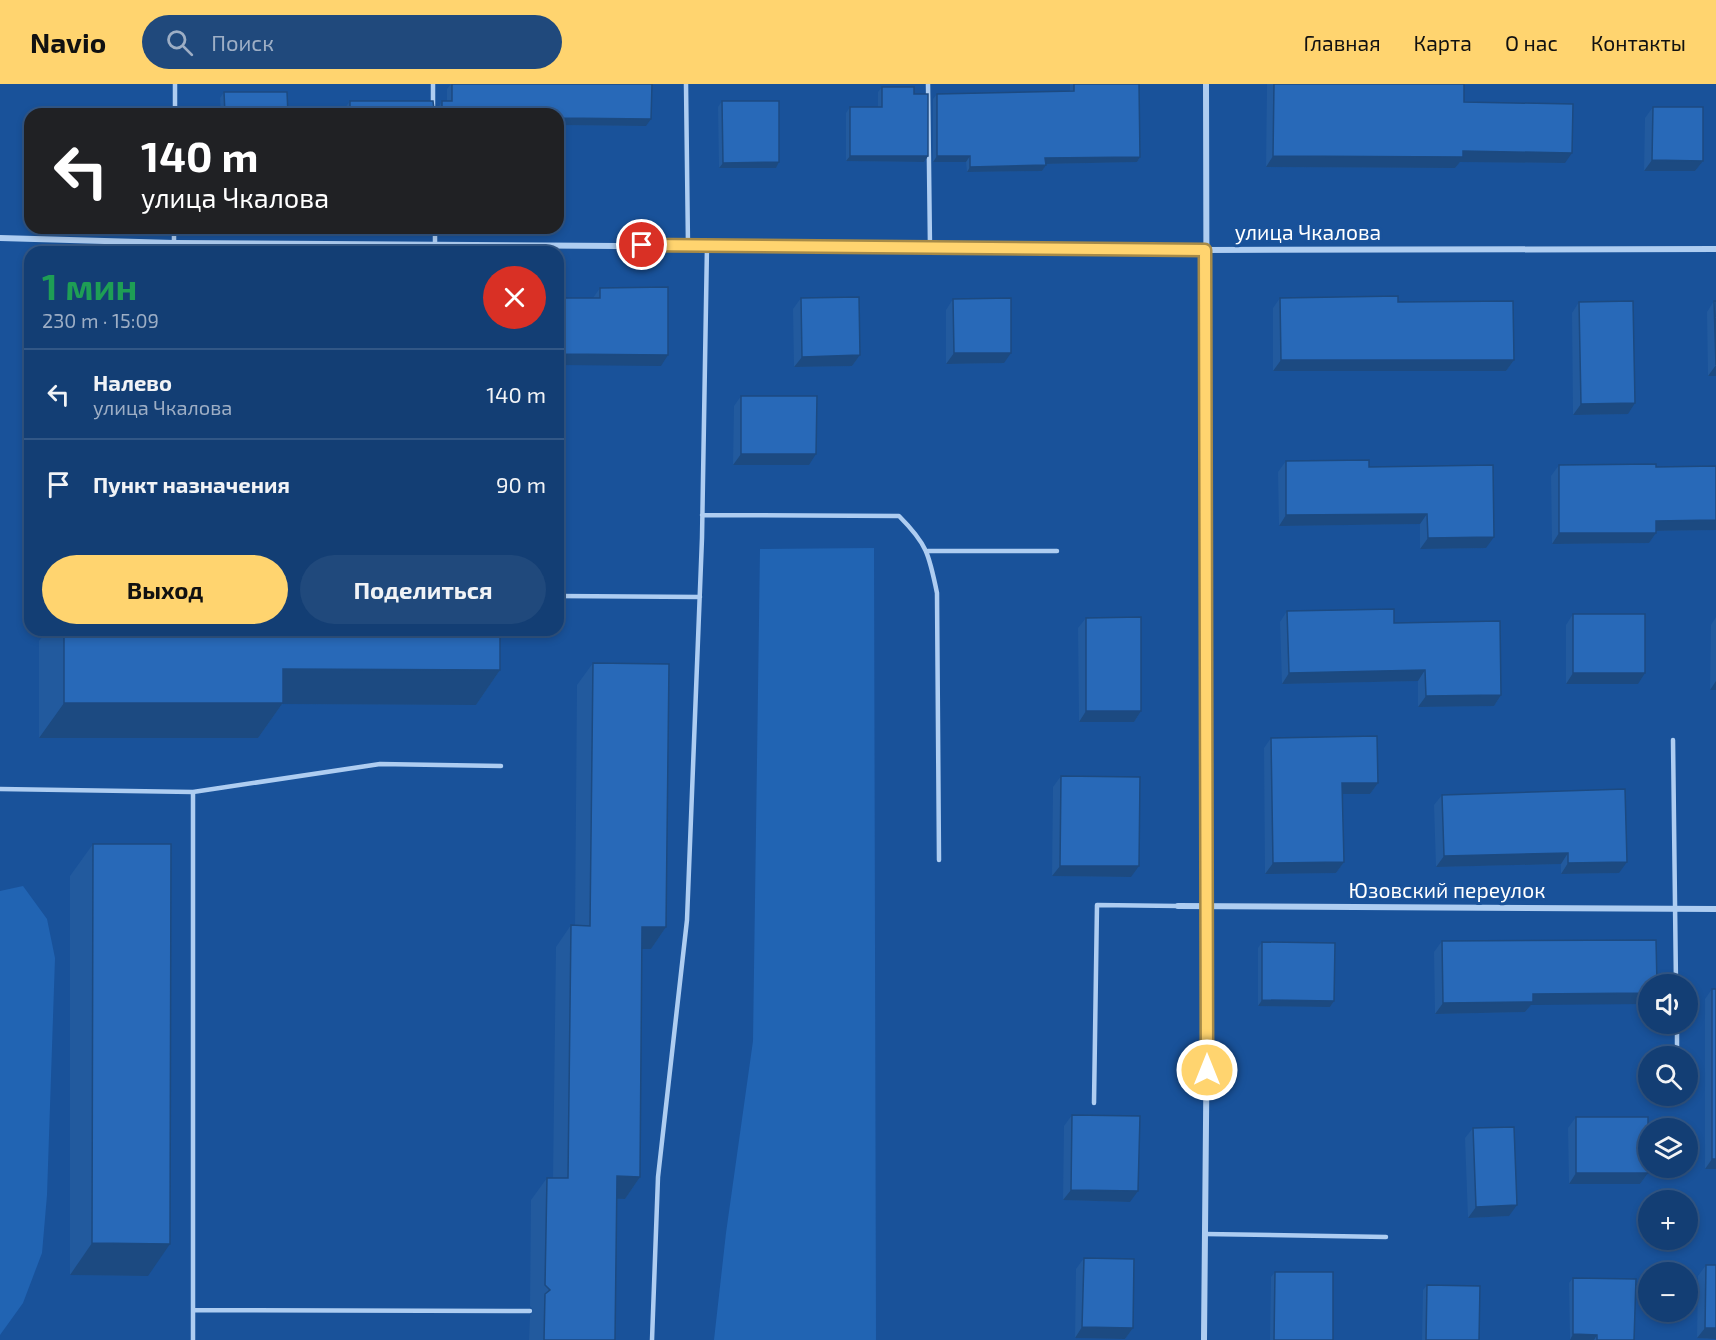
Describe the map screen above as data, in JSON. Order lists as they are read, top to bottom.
{
  "streets": {
    "street": ["улица Чкалова", "Юзовский переулок"]
  },
  "page": {
    "header": "Navio",
    "search": "Поиск",
    "nav": [
      "Главная",
      "Карта",
      "О нас",
      "Контакты"
    ],
    "turn": ["140 m", "улица Чкалова"],
    "heading": ["1 мин", "230 m · 15:09"],
    "list": [
      {
        "name": "Налево",
        "note": "улица Чкалова",
        "value": "140 m"
      },
      {
        "name": "Пункт назначения",
        "value": "90 m"
      }
    ],
    "buttons": ["Выход", "Поделиться"],
    "map_buttons": ["+", "−"]
  }
}
